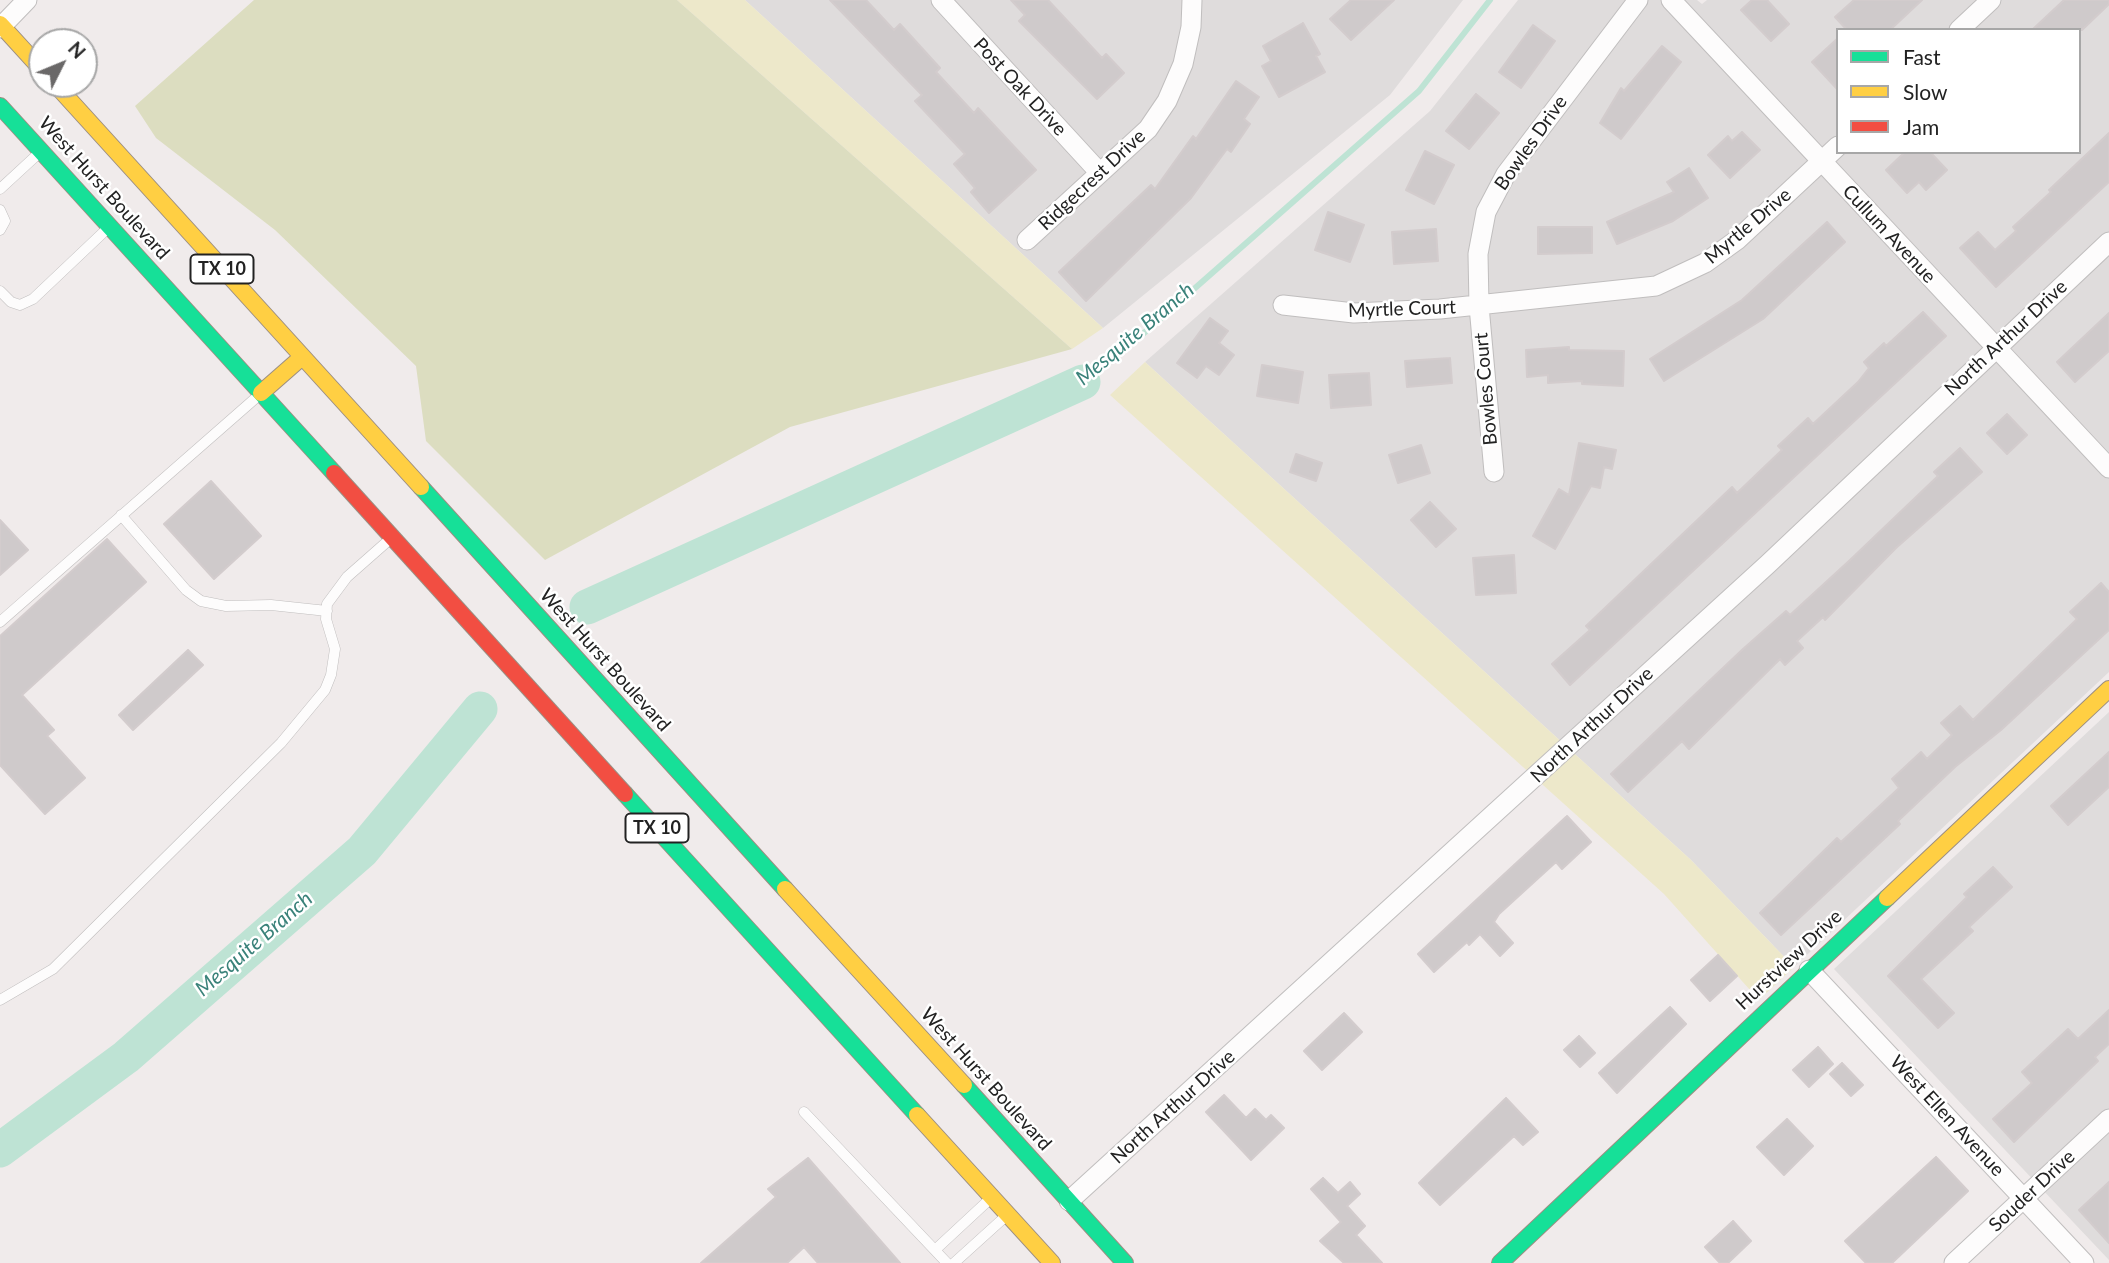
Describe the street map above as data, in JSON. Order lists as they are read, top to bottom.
{
  "streets": {
    "main road": ["West Hurst Boulevard", "TX 10", "Hurstview Drive"],
    "street": [
      "Post Oak Drive",
      "Bowles Drive",
      "Ridgecrest Drive",
      "Myrtle Drive",
      "Cullum Avenue",
      "Myrtle Court",
      "North Arthur Drive",
      "Bowles Court",
      "West Ellen Avenue",
      "Souder Drive"
    ]
  },
  "crossings": [
    ["Post Oak Drive", "Ridgecrest Drive"],
    ["Bowles Drive", "Myrtle Drive"],
    ["Bowles Drive", "Myrtle Court"],
    ["Bowles Drive", "Bowles Court"],
    ["West Hurst Boulevard", "North Arthur Drive"],
    ["Myrtle Drive", "Cullum Avenue"],
    ["Myrtle Drive", "Myrtle Court"],
    ["Myrtle Drive", "Bowles Court"],
    ["Cullum Avenue", "North Arthur Drive"],
    ["Myrtle Court", "Bowles Court"],
    ["Hurstview Drive", "West Ellen Avenue"],
    ["West Ellen Avenue", "Souder Drive"]
  ],
  "water": ["Mesquite Branch"],
  "legend": ["Fast", "Slow", "Jam"],
  "north": "top right"
}
